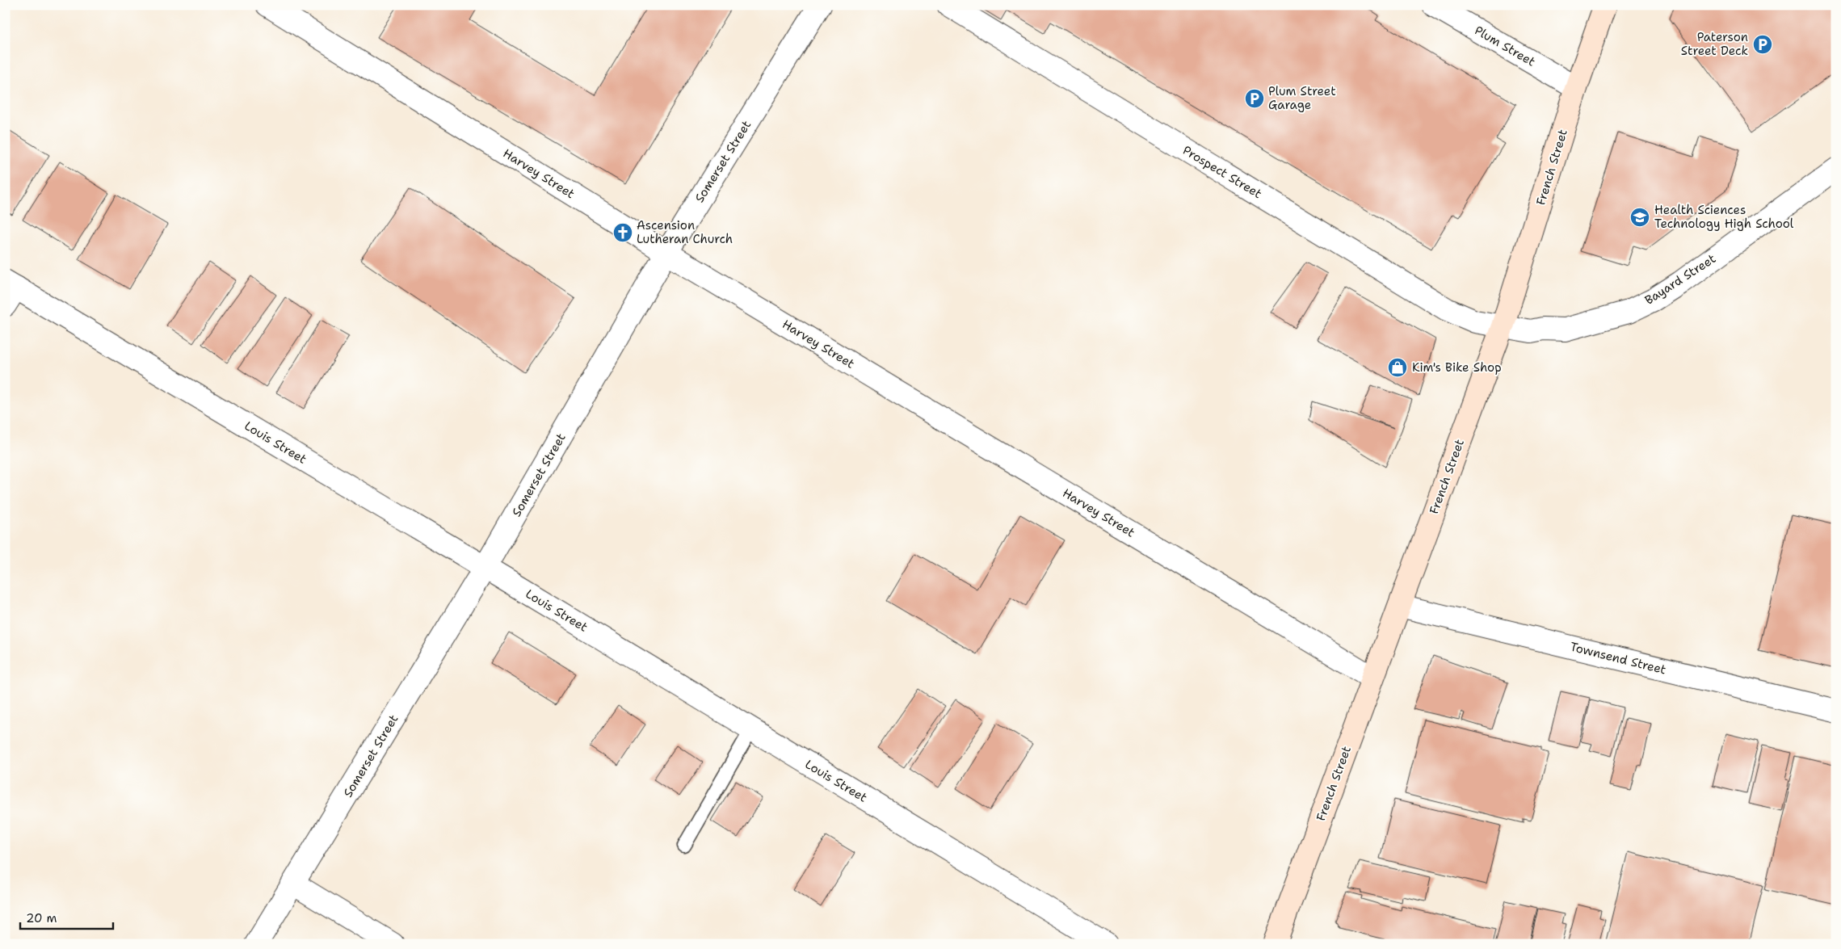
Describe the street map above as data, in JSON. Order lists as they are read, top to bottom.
{
  "streets": {
    "main road": ["French Street"],
    "street": [
      "Plum Street",
      "Somerset Street",
      "Prospect Street",
      "Harvey Street",
      "Bayard Street",
      "Louis Street",
      "Townsend Street"
    ]
  },
  "crossings": [
    ["Plum Street", "French Street"],
    ["Somerset Street", "Harvey Street"],
    ["Somerset Street", "Louis Street"],
    ["French Street", "Prospect Street"],
    ["French Street", "Harvey Street"],
    ["French Street", "Bayard Street"],
    ["French Street", "Townsend Street"],
    ["Prospect Street", "Bayard Street"]
  ],
  "places": {
    "parking": ["Paterson Street Deck", "Plum Street Garage"],
    "school or university": ["Health Sciences Technology High School"],
    "church": ["Ascension Lutheran Church"],
    "shop": ["Kim's Bike Shop"]
  },
  "scale_bar": "20 m"
}
